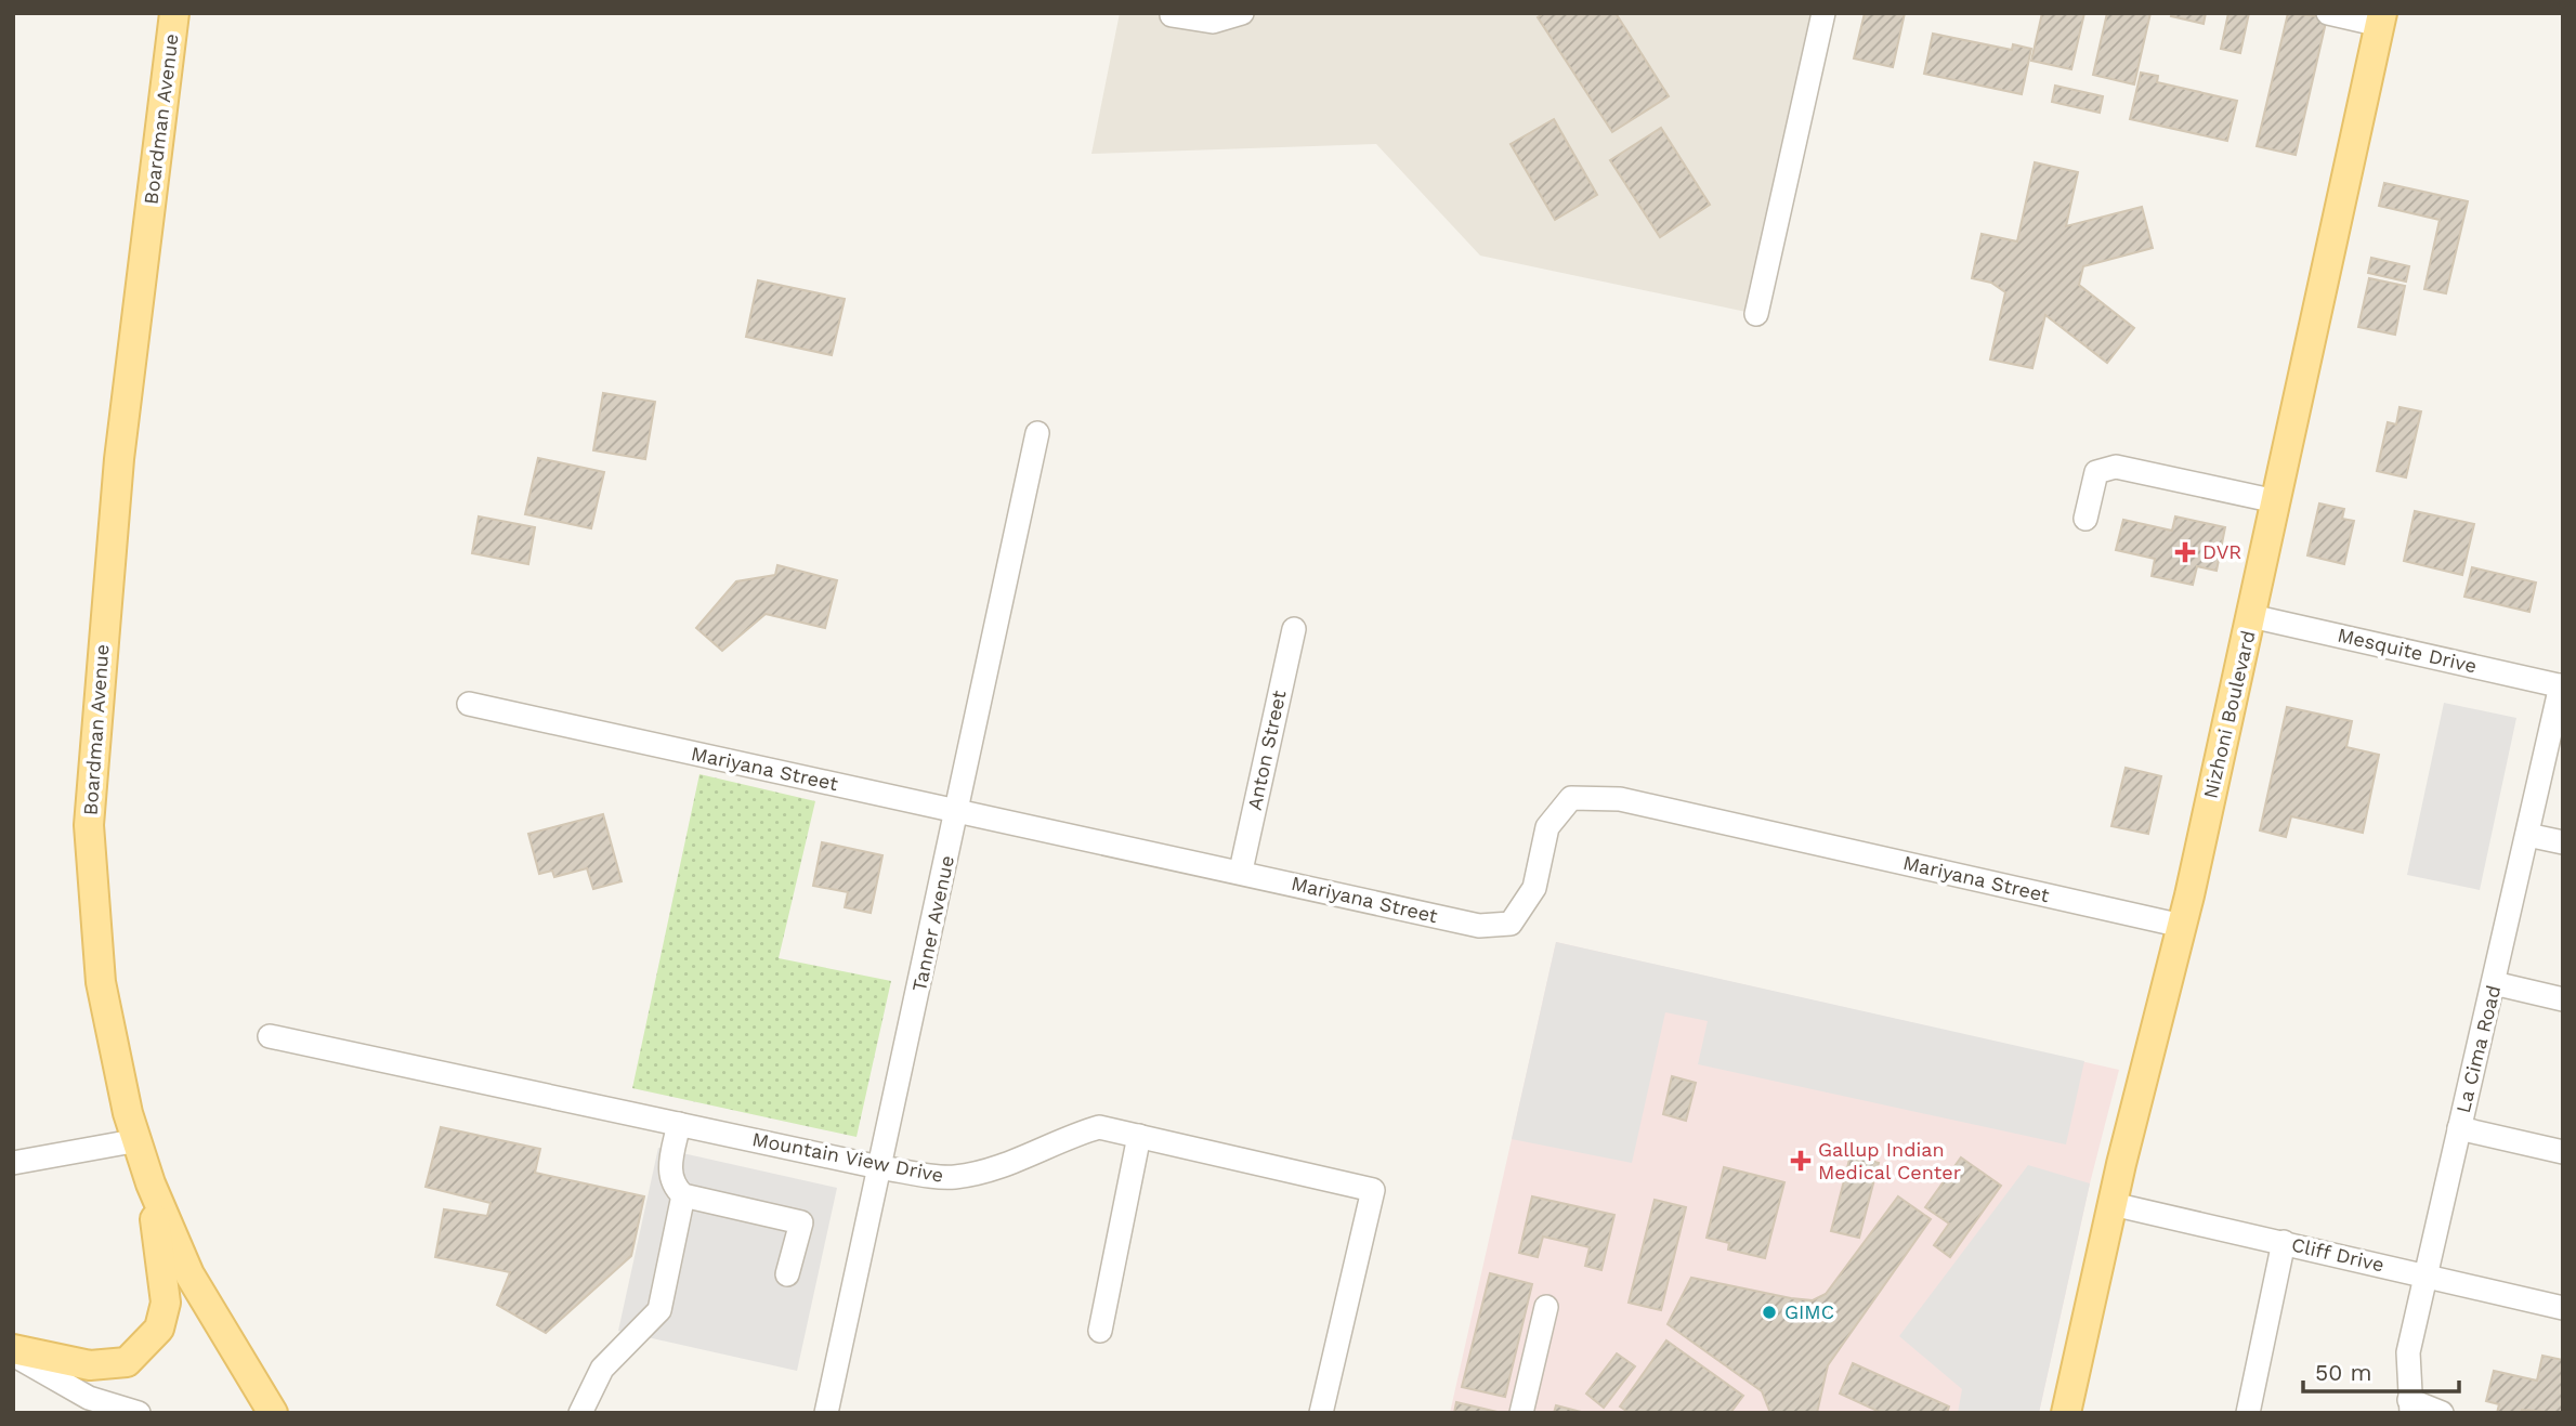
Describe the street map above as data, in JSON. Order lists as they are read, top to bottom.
{
  "streets": {
    "main road": ["Boardman Avenue", "Nizhoni Boulevard"],
    "street": [
      "Mesquite Drive",
      "Anton Street",
      "Mariyana Street",
      "Tanner Avenue",
      "La Cima Road",
      "Mountain View Drive",
      "Cliff Drive"
    ]
  },
  "crossings": [
    ["Mesquite Drive", "Nizhoni Boulevard"],
    ["Mesquite Drive", "La Cima Road"],
    ["Nizhoni Boulevard", "Mariyana Street"],
    ["Nizhoni Boulevard", "Cliff Drive"],
    ["Anton Street", "Mariyana Street"],
    ["Mariyana Street", "Tanner Avenue"],
    ["Tanner Avenue", "Mountain View Drive"],
    ["La Cima Road", "Cliff Drive"]
  ],
  "places": {
    "health": ["DVR", "Gallup Indian Medical Center"],
    "other": ["GIMC"]
  },
  "scale_bar": "50 m"
}
